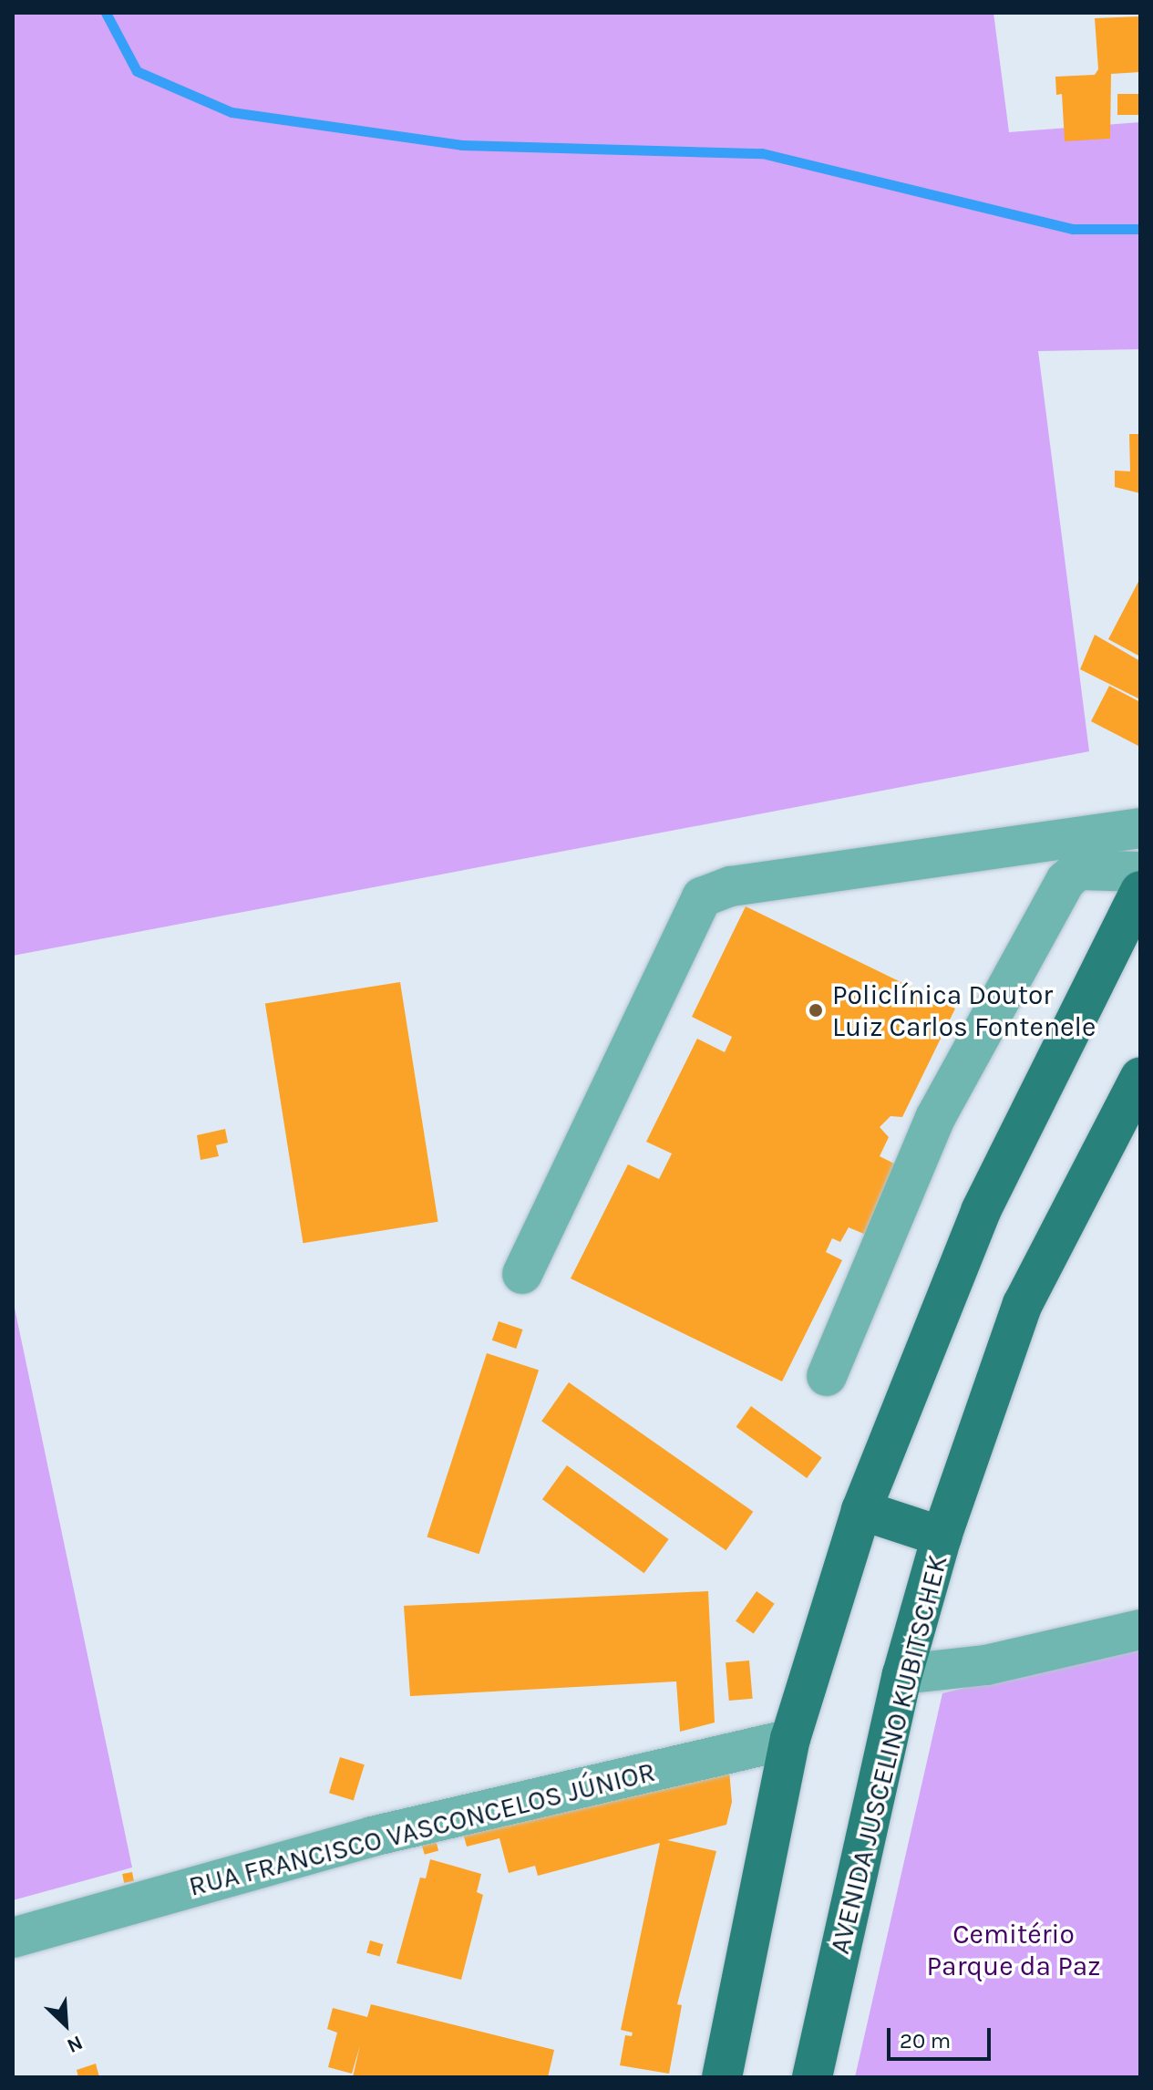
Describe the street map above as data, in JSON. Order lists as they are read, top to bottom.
{
  "streets": {
    "main road": ["AVENIDA JUSCELINO KUBITSCHEK"],
    "street": ["RUA FRANCISCO VASCONCELOS JÚNIOR"]
  },
  "parks": ["Cemitério Parque da Paz"],
  "places": ["Policlínica Doutor Luiz Carlos Fontenele"],
  "scale_bar": "20 m",
  "north": "bottom right"
}
